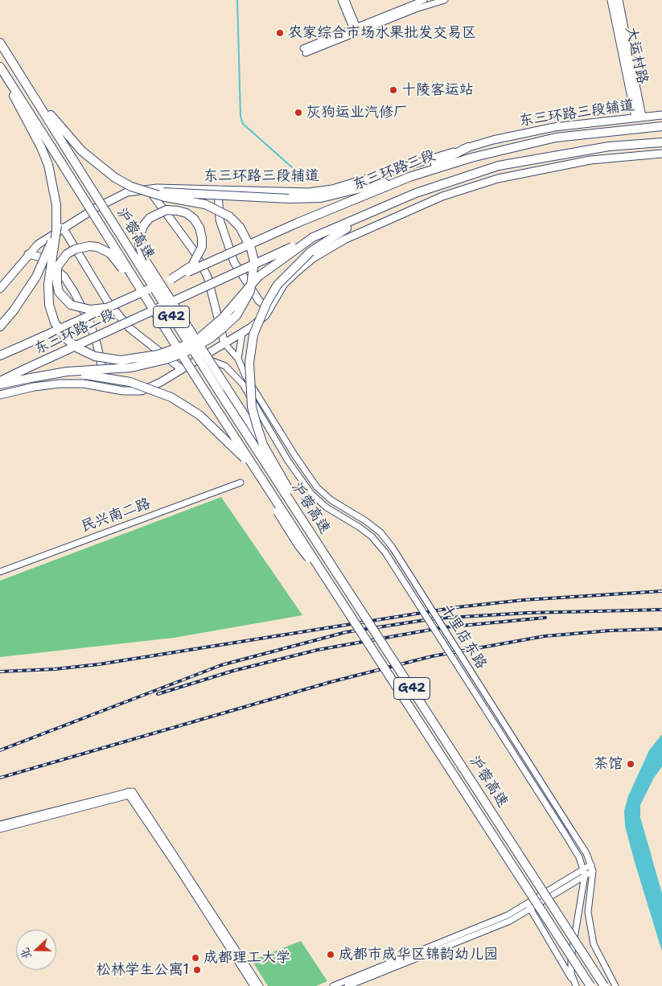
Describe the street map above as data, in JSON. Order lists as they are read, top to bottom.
{
  "streets": {
    "highway": [
      "东三环路三段",
      "沪蓉高速",
      "G42",
      "东三环路二段"
    ],
    "main road": ["大运村路", "东三环路三段辅道"],
    "street": ["民兴南二路", "十里店东路"]
  },
  "crossings": [
    ["大运村路", "东三环路三段辅道"],
    ["东三环路三段", "东三环路二段"]
  ],
  "places": [
    "农家综合市场水果批发交易区",
    "十陵客运站",
    "灰狗运业汽修厂",
    "茶馆",
    "成都市成华区锦韵幼儿园",
    "成都理工大学",
    "松林学生公寓1"
  ],
  "north": "left"
}
